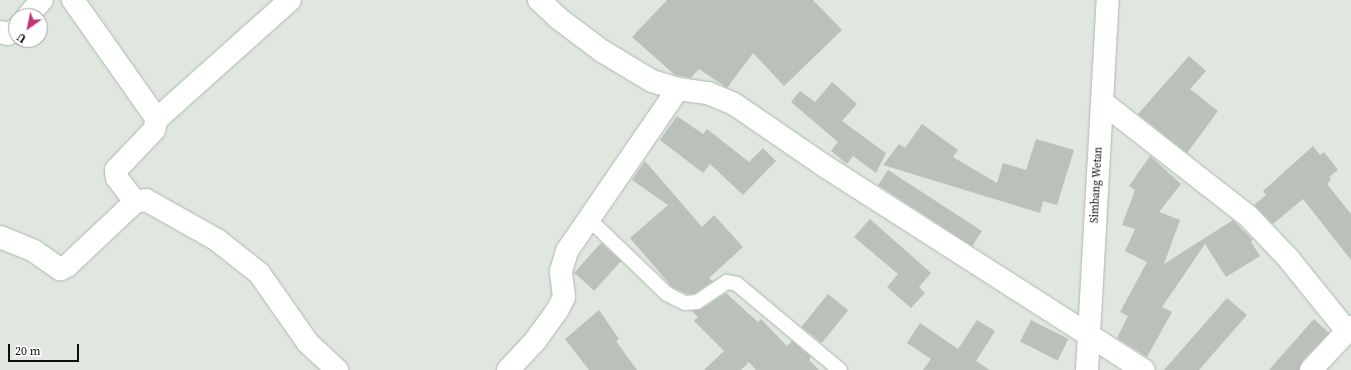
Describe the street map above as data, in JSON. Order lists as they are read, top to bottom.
{
  "streets": {
    "street": ["Simbang Wetan"]
  },
  "scale_bar": "20 m",
  "north": "bottom left"
}
